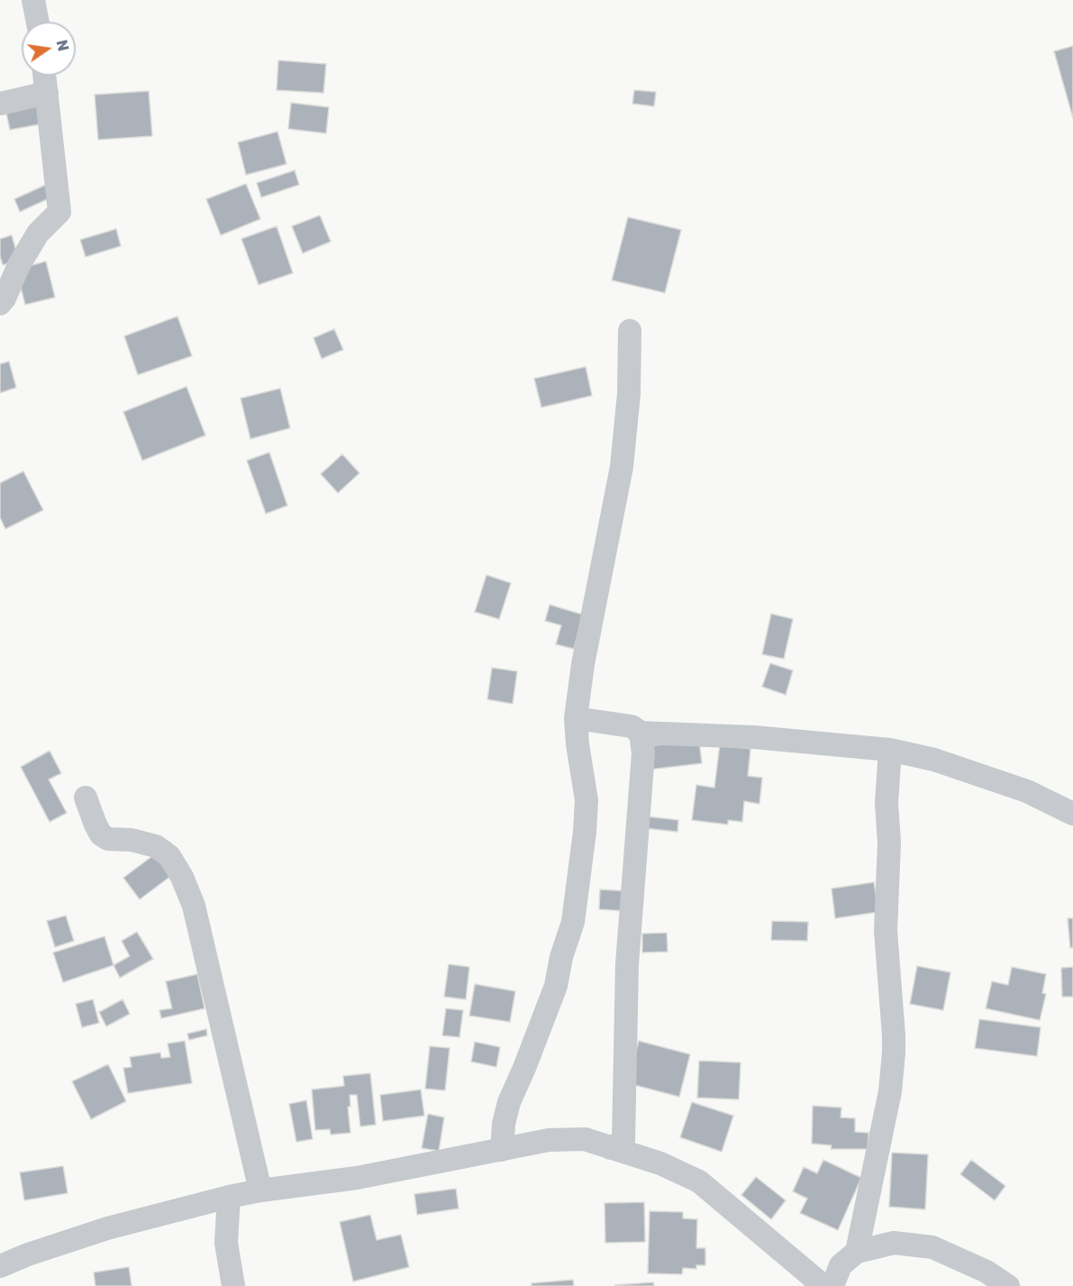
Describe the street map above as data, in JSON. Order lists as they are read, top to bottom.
{
  "north": "right"
}
